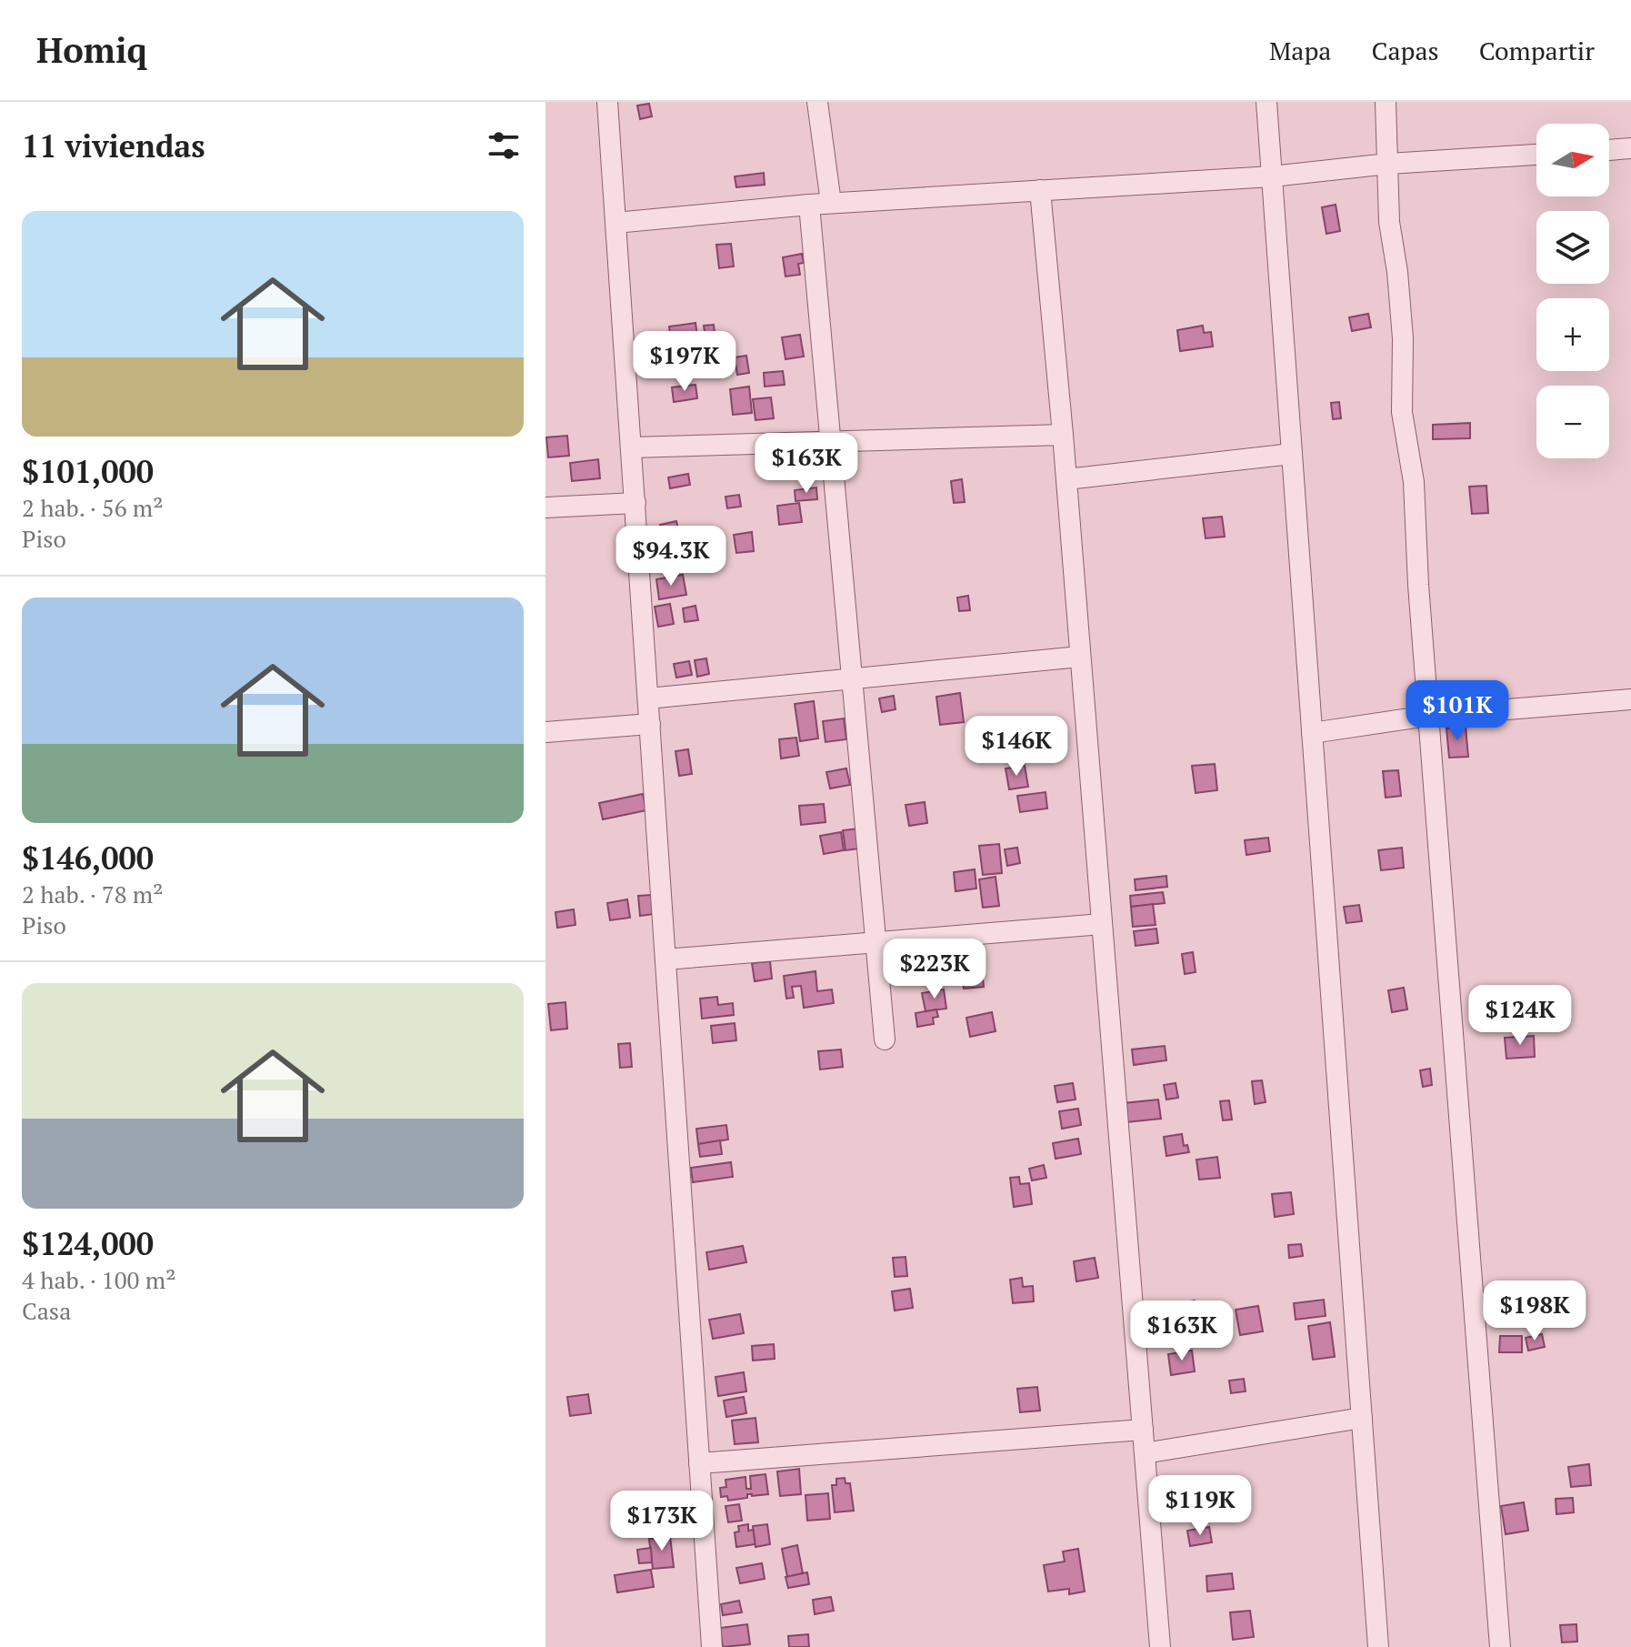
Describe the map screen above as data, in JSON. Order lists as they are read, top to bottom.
{
  "north": "right",
  "page": {
    "header": "Homiq",
    "nav": ["Mapa", "Capas", "Compartir"],
    "heading": "11 viviendas",
    "map_buttons": ["+", "−"],
    "list": [
      {
        "name": "$101,000",
        "note": "2 hab. · 56 m² · Piso"
      },
      {
        "name": "$146,000",
        "note": "2 hab. · 78 m² · Piso"
      },
      {
        "name": "$124,000",
        "note": "4 hab. · 100 m² · Casa"
      }
    ],
    "price": [
      "$197K",
      "$163K",
      "$94.3K",
      "$101K",
      "$146K",
      "$223K",
      "$124K",
      "$198K",
      "$163K",
      "$119K",
      "$173K"
    ]
  }
}
